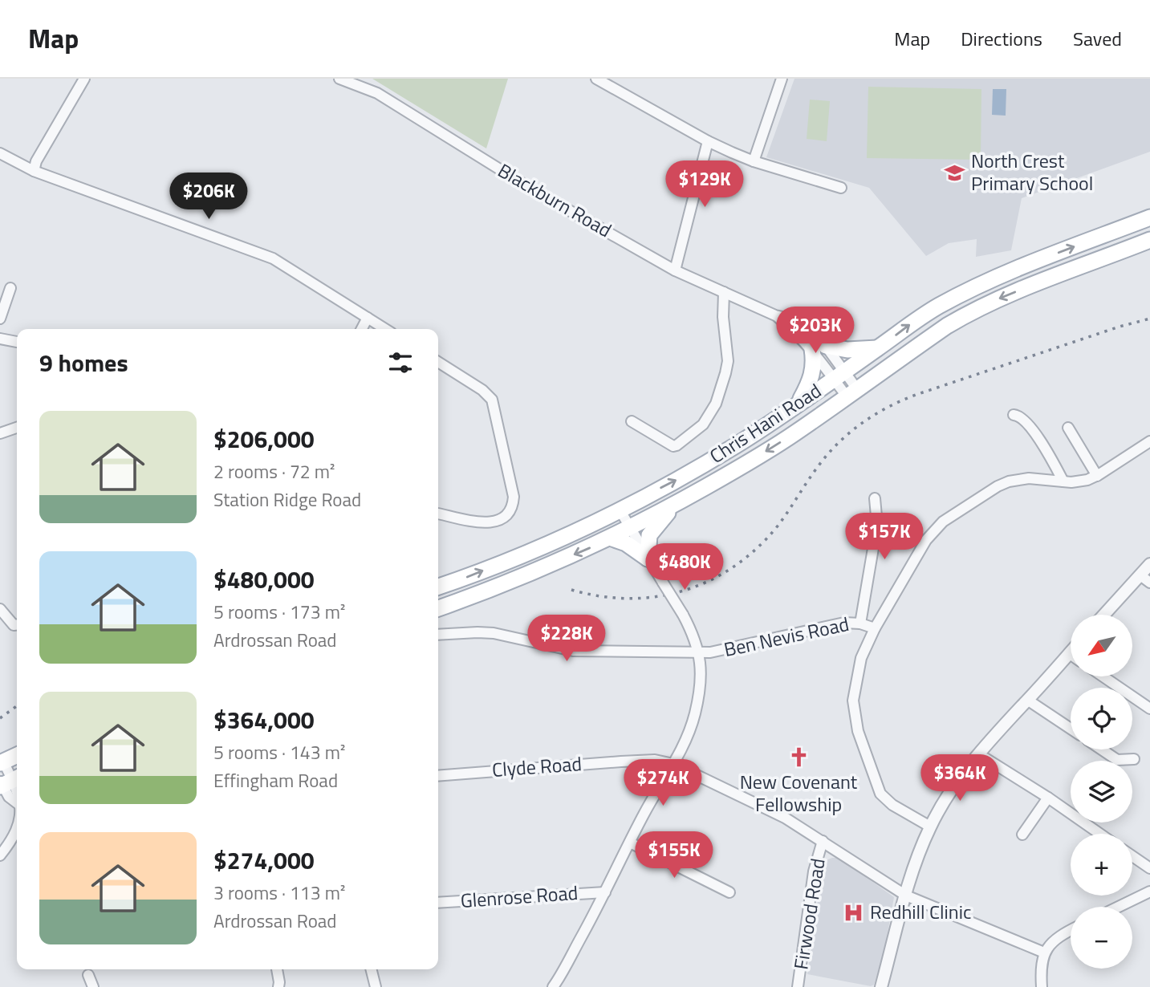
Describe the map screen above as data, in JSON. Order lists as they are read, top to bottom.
{
  "streets": {
    "main road": ["Chris Hani Road"],
    "street": [
      "Blackburn Road",
      "Ben Nevis Road",
      "Clyde Road",
      "Glenrose Road",
      "Firwood Road"
    ]
  },
  "crossings": [
    ["Blackburn Road", "Chris Hani Road"],
    ["Clyde Road", "Firwood Road"]
  ],
  "places": {
    "school or university": ["North Crest Primary School"],
    "church": ["New Covenant Fellowship"],
    "hospital": ["Redhill Clinic"]
  },
  "north": "bottom left",
  "page": {
    "header": "Map",
    "nav": ["Map", "Directions", "Saved"],
    "price": [
      "$129K",
      "$206K",
      "$203K",
      "$157K",
      "$480K",
      "$228K",
      "$364K",
      "$274K",
      "$155K"
    ],
    "heading": "9 homes",
    "list": [
      {
        "name": "$206,000",
        "note": "2 rooms · 72 m² · Station Ridge Road"
      },
      {
        "name": "$480,000",
        "note": "5 rooms · 173 m² · Ardrossan Road"
      },
      {
        "name": "$364,000",
        "note": "5 rooms · 143 m² · Effingham Road"
      },
      {
        "name": "$274,000",
        "note": "3 rooms · 113 m² · Ardrossan Road"
      }
    ],
    "map_buttons": ["+", "−"]
  }
}
